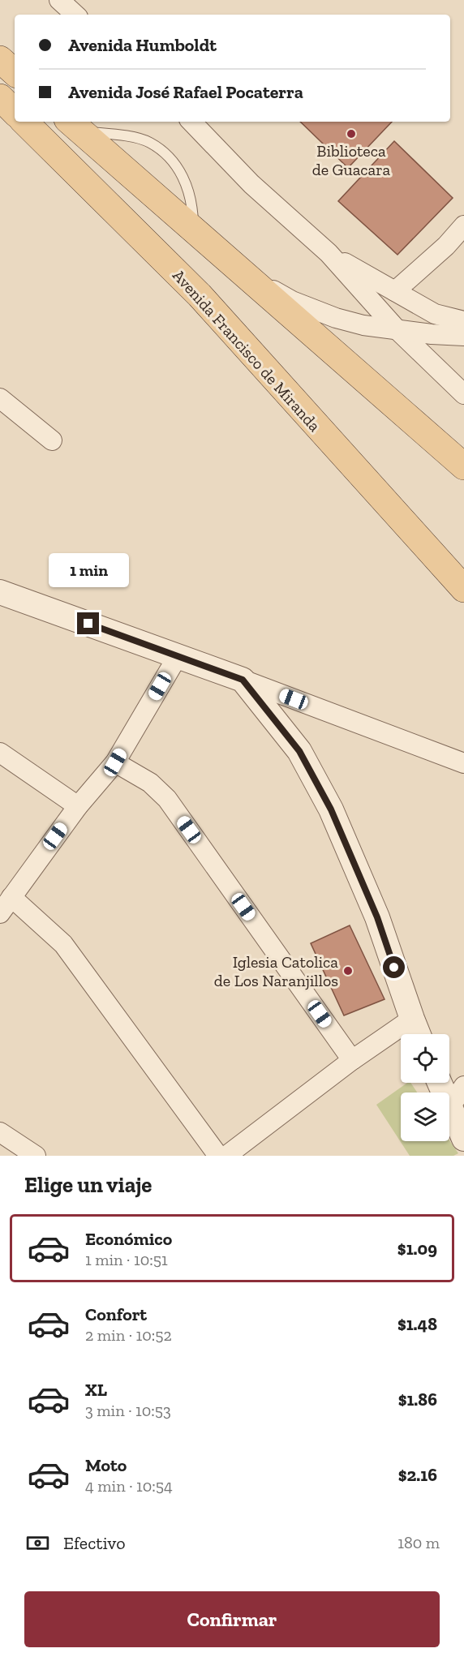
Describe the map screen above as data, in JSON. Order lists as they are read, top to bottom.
{
  "streets": {
    "main road": ["Avenida Francisco de Miranda"]
  },
  "places": ["Biblioteca de Guacara", "Iglesia Catolica de Los Naranjillos"],
  "page": {
    "banner": ["Avenida Humboldt", "Avenida José Rafael Pocaterra"],
    "bubble": "1 min",
    "heading": "Elige un viaje",
    "list": [
      {
        "name": "Económico",
        "note": "1 min · 10:51",
        "value": "$1.09"
      },
      {
        "name": "Confort",
        "note": "2 min · 10:52",
        "value": "$1.48"
      },
      {
        "name": "XL",
        "note": "3 min · 10:53",
        "value": "$1.86"
      },
      {
        "name": "Moto",
        "note": "4 min · 10:54",
        "value": "$2.16"
      }
    ],
    "pay": ["Efectivo", "180 m"],
    "buttons": "Confirmar"
  }
}
